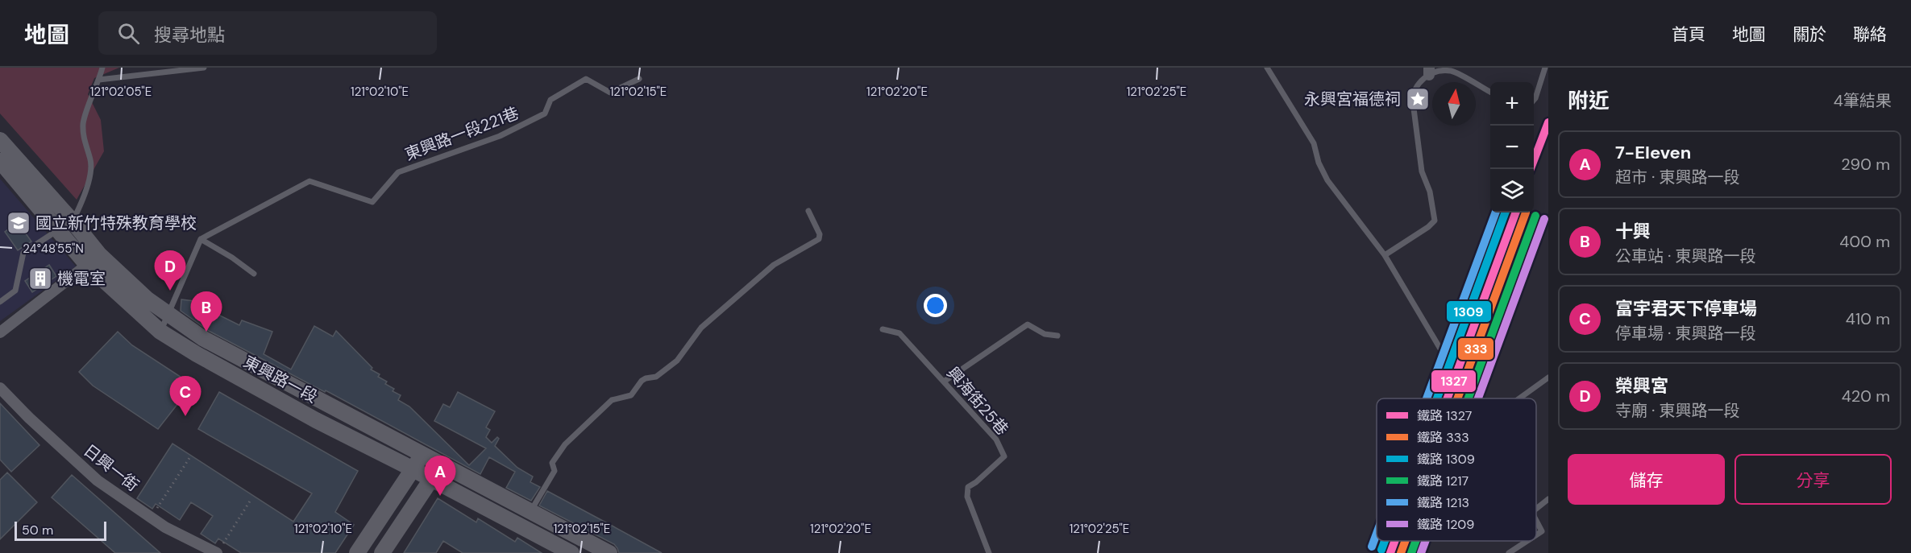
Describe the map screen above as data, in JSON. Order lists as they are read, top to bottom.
{
  "streets": {
    "street": ["東興路一段", "日興一街"],
    "lane": ["東興路一段221巷", "興海街25巷"]
  },
  "places": {
    "place": ["永興宮福德祠"],
    "school or university": ["國立新竹特殊教育學校"],
    "building": ["機電室"]
  },
  "lines": [
    "rail line 1327",
    "rail line 333",
    "rail line 1309",
    "rail line 1213",
    "rail line 1217",
    "rail line 1209"
  ],
  "legend": [
    "鐵路 1327",
    "鐵路 333",
    "鐵路 1309",
    "鐵路 1217",
    "鐵路 1213",
    "鐵路 1209"
  ],
  "scale_bar": "50 m",
  "north": "top",
  "page": {
    "header": "地圖",
    "search": "搜尋地點",
    "nav": [
      "首頁",
      "地圖",
      "關於",
      "聯絡"
    ],
    "heading": ["附近", "4筆結果"],
    "map_buttons": ["+", "−"],
    "list": [
      {
        "mark": "A",
        "name": "7-Eleven",
        "note": "超市 · 東興路一段",
        "value": "290 m"
      },
      {
        "mark": "B",
        "name": "十興",
        "note": "公車站 · 東興路一段",
        "value": "400 m"
      },
      {
        "mark": "C",
        "name": "富宇君天下停車場",
        "note": "停車場 · 東興路一段",
        "value": "410 m"
      },
      {
        "mark": "D",
        "name": "榮興宮",
        "note": "寺廟 · 東興路一段",
        "value": "420 m"
      }
    ],
    "pins": [
      "D",
      "B",
      "C",
      "A"
    ],
    "buttons": ["儲存", "分享"],
    "scale": "50 m"
  },
  "coordinates": [
    "121°02'05\"E",
    "121°02'10\"E",
    "121°02'15\"E",
    "121°02'20\"E",
    "121°02'25\"E",
    "24°48'55\"N"
  ]
}
